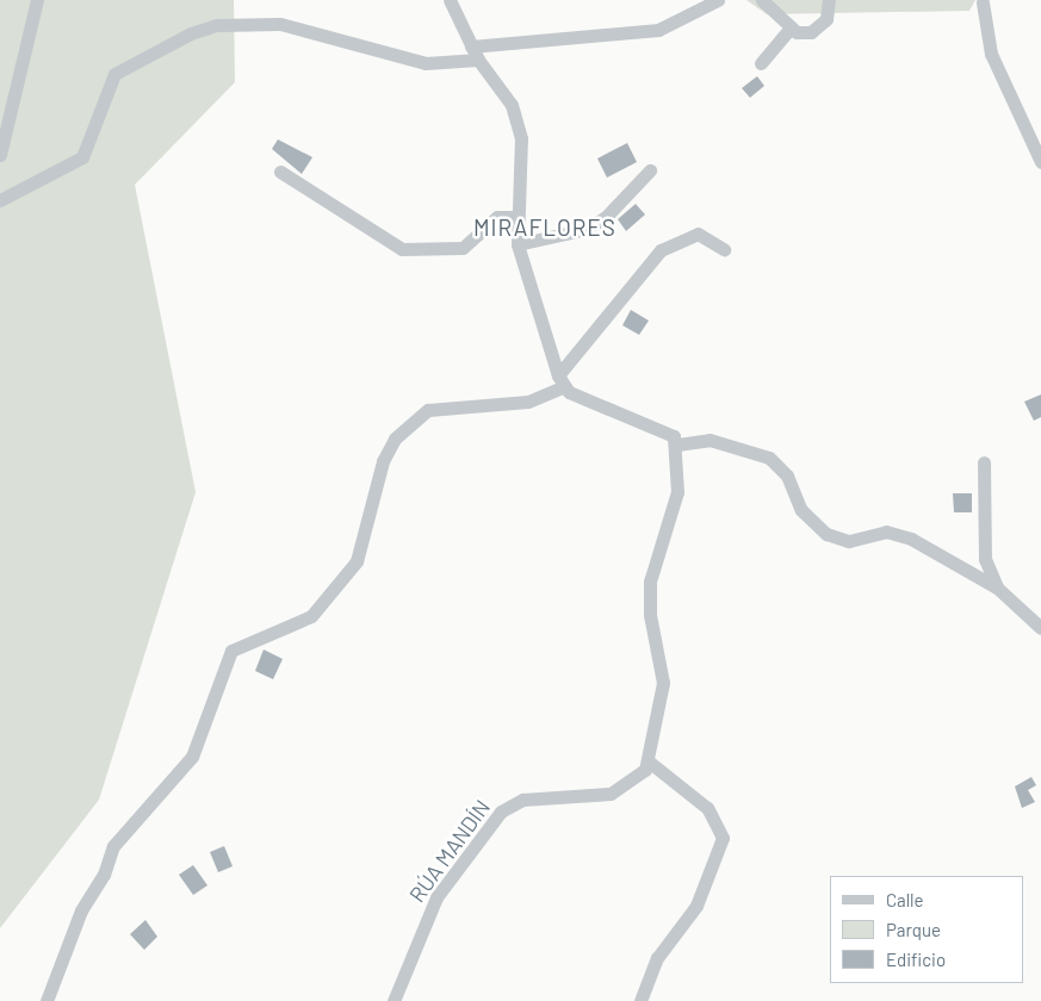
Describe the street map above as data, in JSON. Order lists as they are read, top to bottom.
{
  "streets": {
    "street": ["RÚA MANDÍN"]
  },
  "districts": ["MIRAFLORES"],
  "legend": ["Calle", "Parque", "Edificio"]
}
